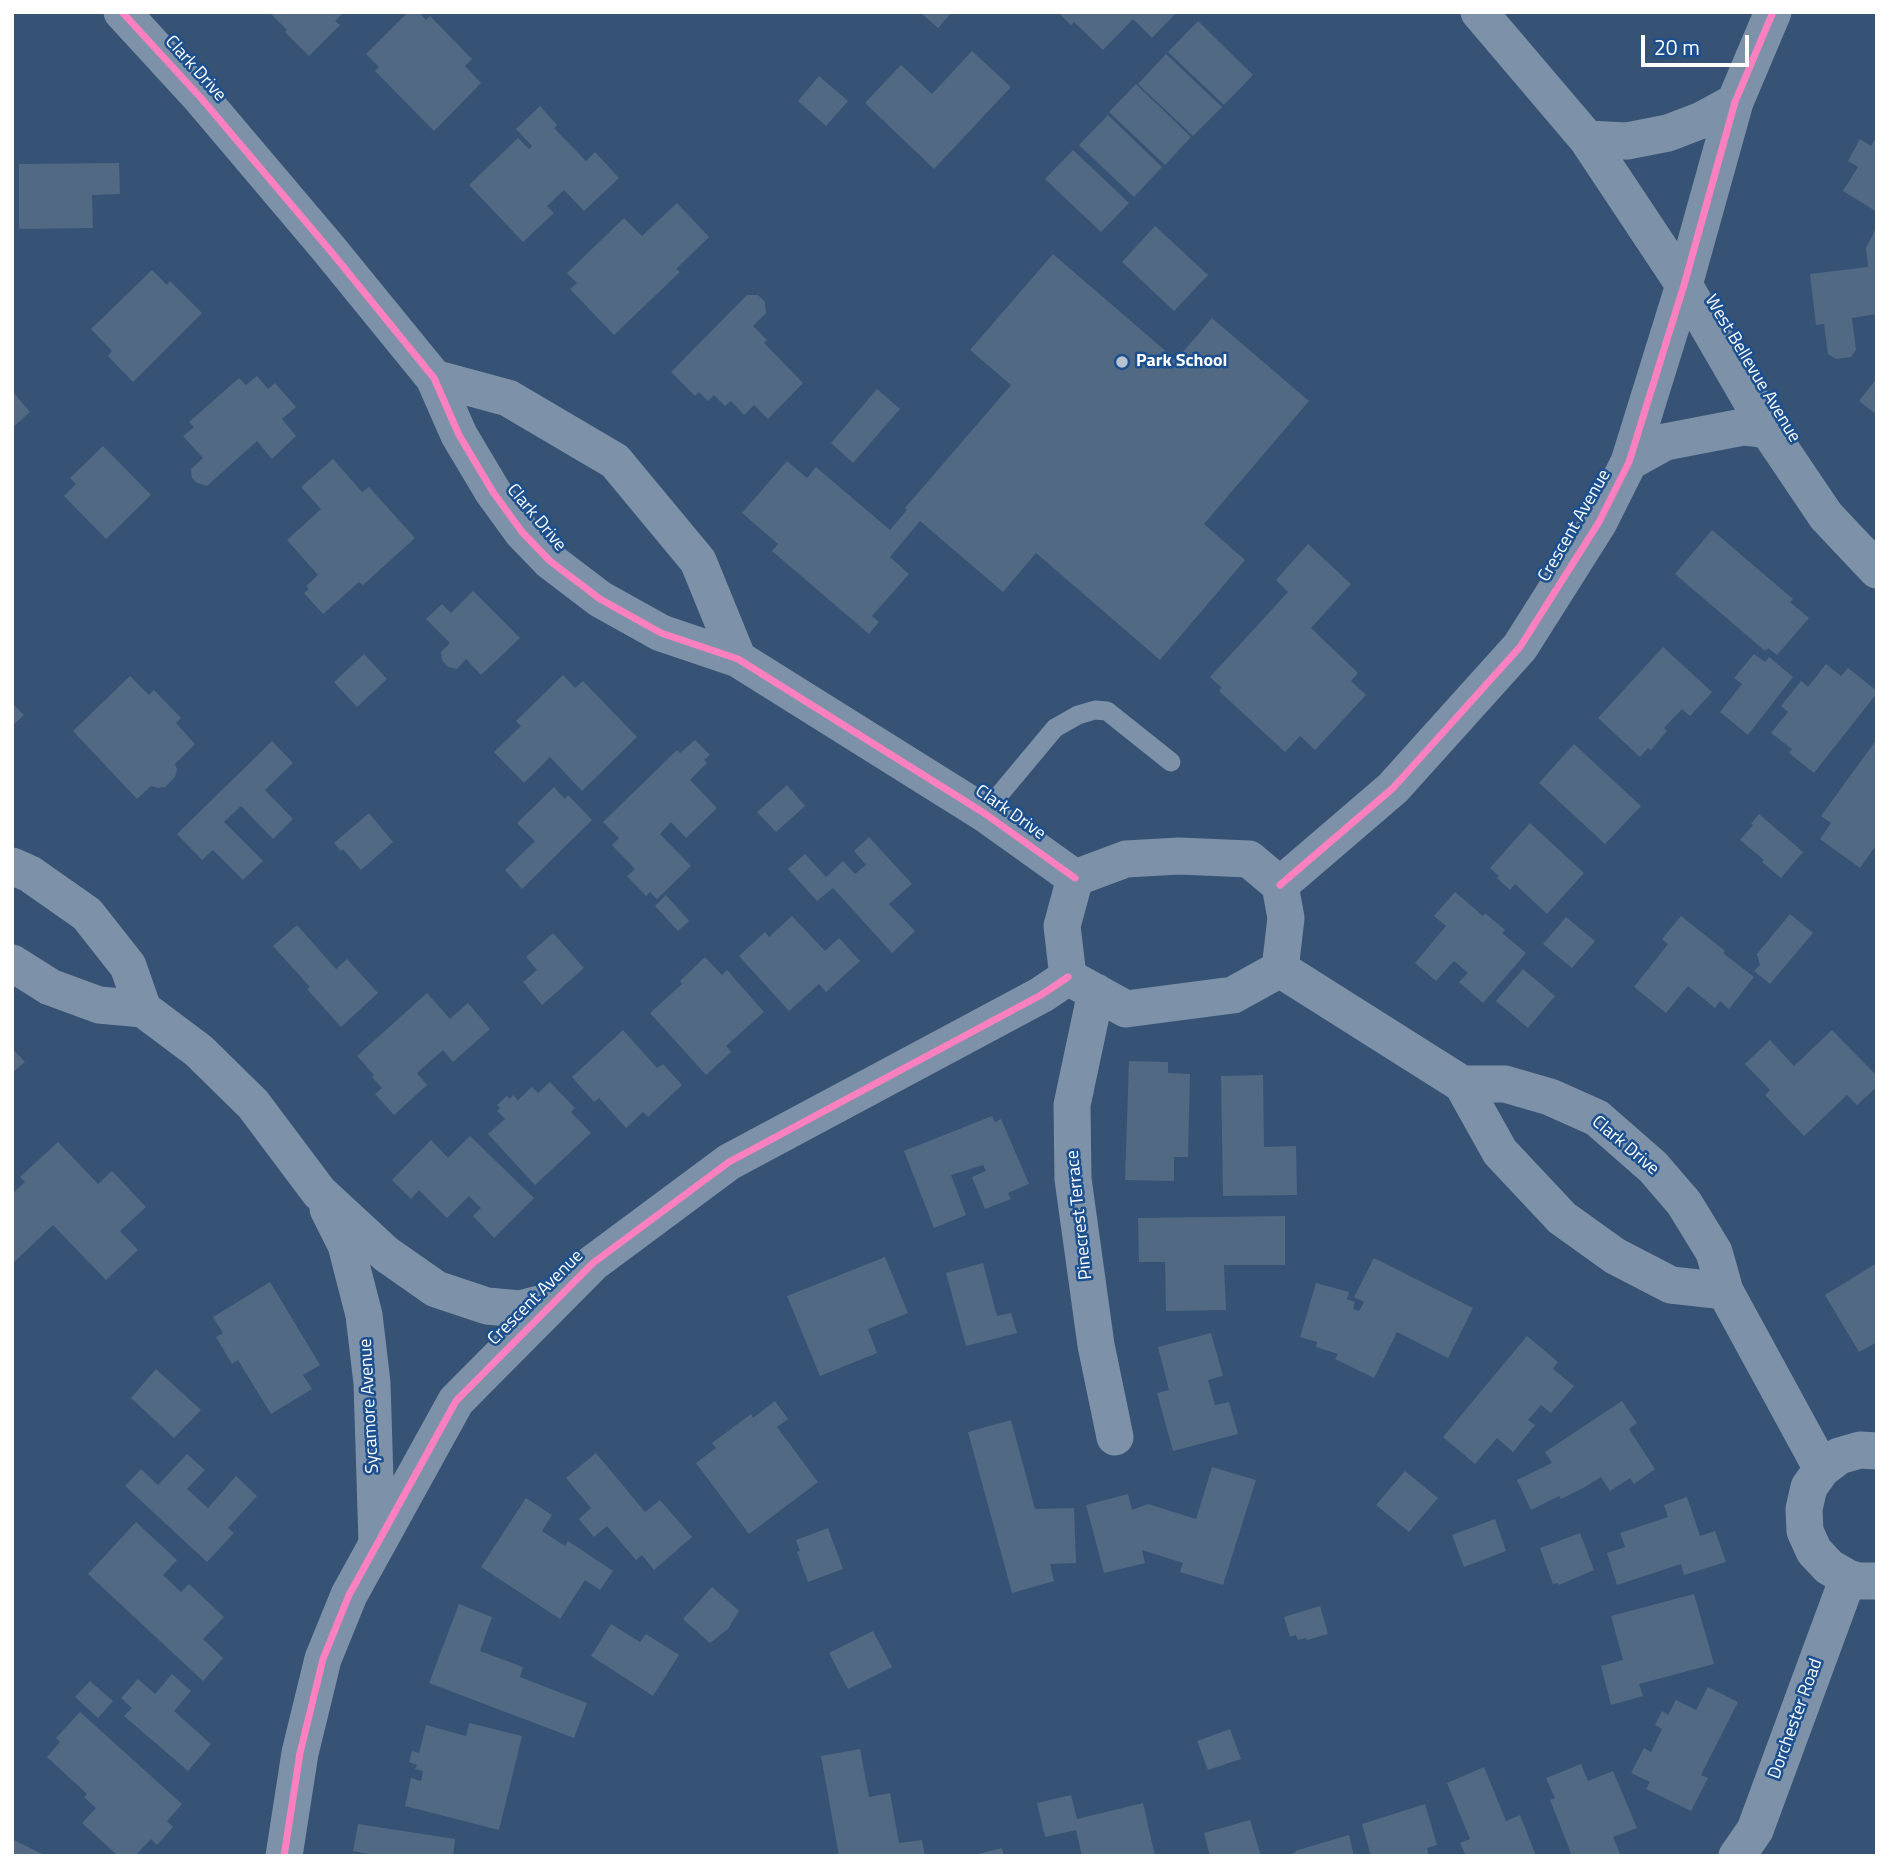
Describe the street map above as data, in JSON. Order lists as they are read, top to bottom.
{
  "streets": {
    "street": [
      "Clark Drive",
      "West Bellevue Avenue",
      "Crescent Avenue",
      "Pinecrest Terrace",
      "Sycamore Avenue",
      "Dorchester Road"
    ]
  },
  "crossings": [
    ["Clark Drive", "Crescent Avenue"],
    ["Clark Drive", "Pinecrest Terrace"],
    ["West Bellevue Avenue", "Crescent Avenue"],
    ["Crescent Avenue", "Pinecrest Terrace"],
    ["Crescent Avenue", "Sycamore Avenue"]
  ],
  "places": ["Park School"],
  "scale_bar": "20 m"
}
